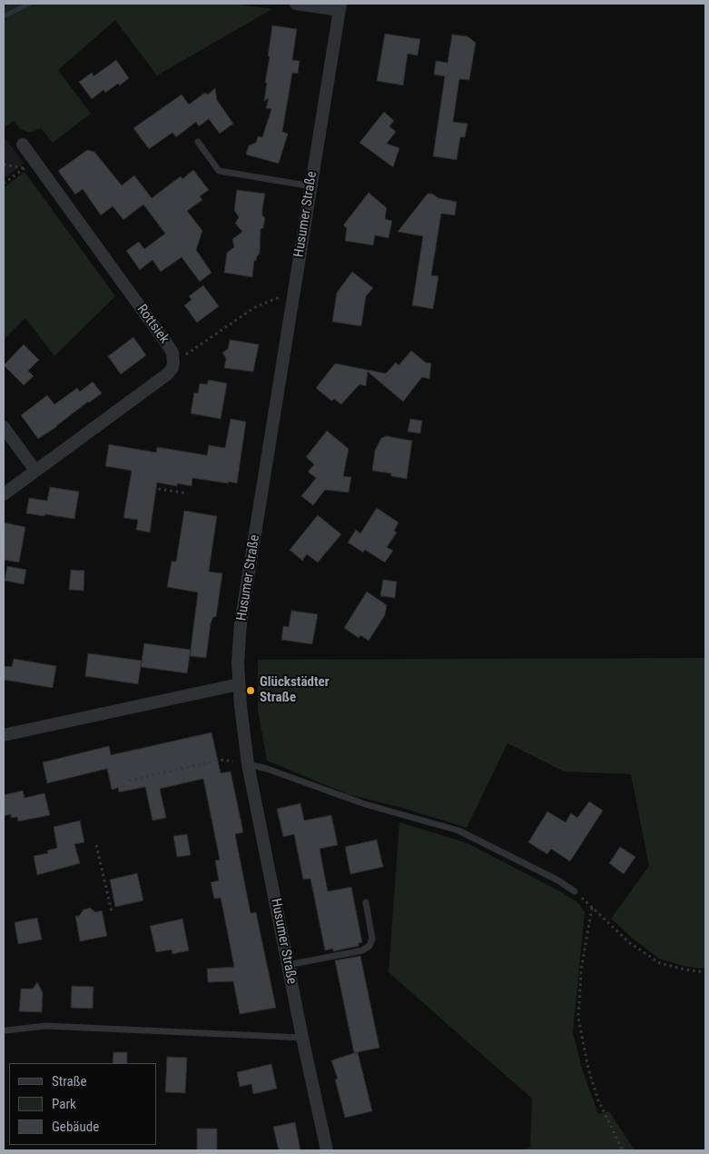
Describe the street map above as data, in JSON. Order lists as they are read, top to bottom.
{
  "streets": {
    "street": ["Husumer Straße", "Rottsiek"]
  },
  "places": ["Glückstädter Straße"],
  "legend": ["Straße", "Park", "Gebäude"]
}
